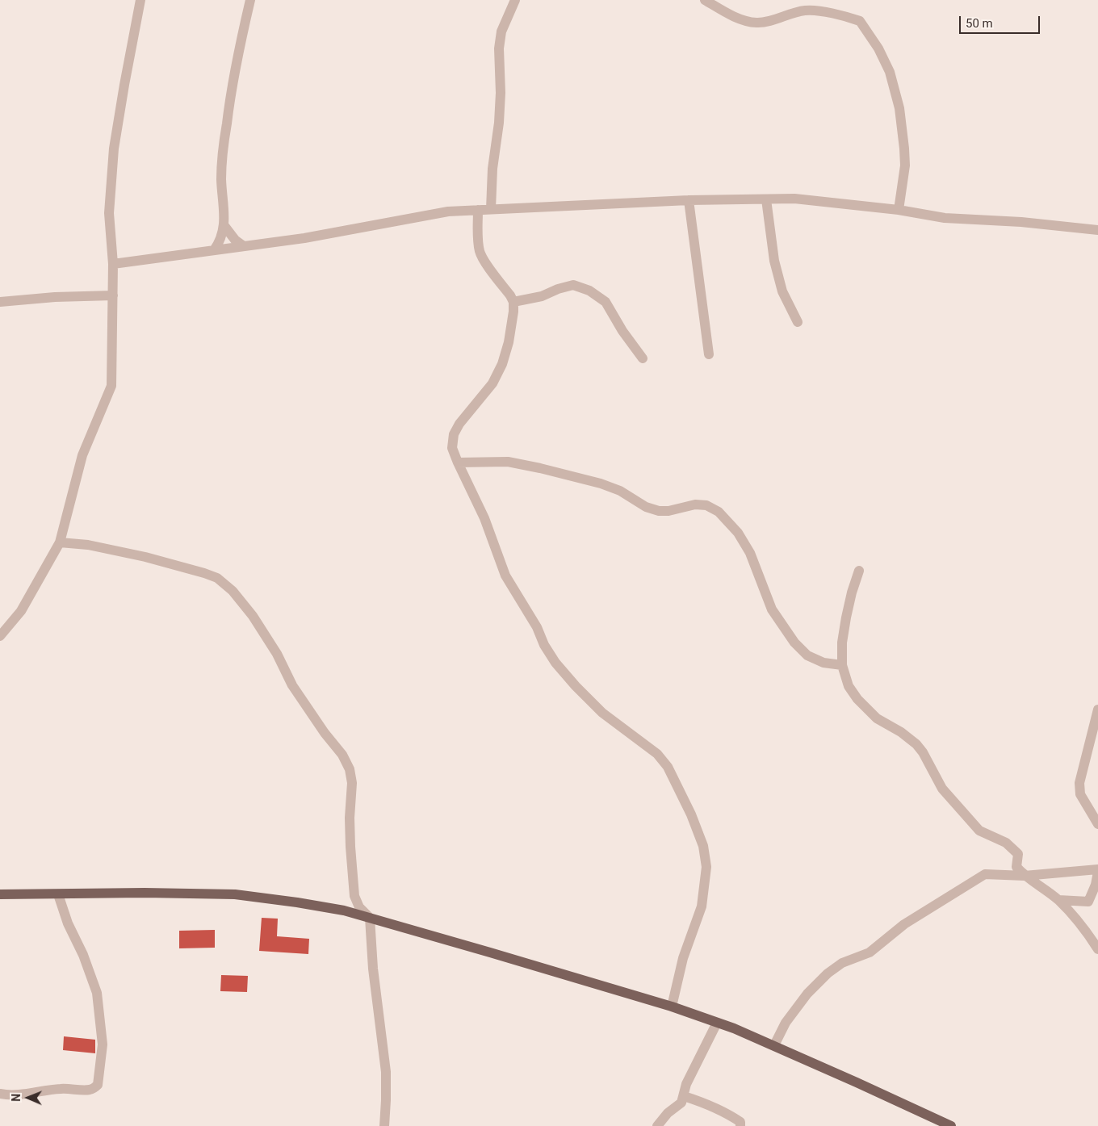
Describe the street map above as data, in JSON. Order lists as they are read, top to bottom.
{
  "scale_bar": "50 m",
  "north": "left"
}
